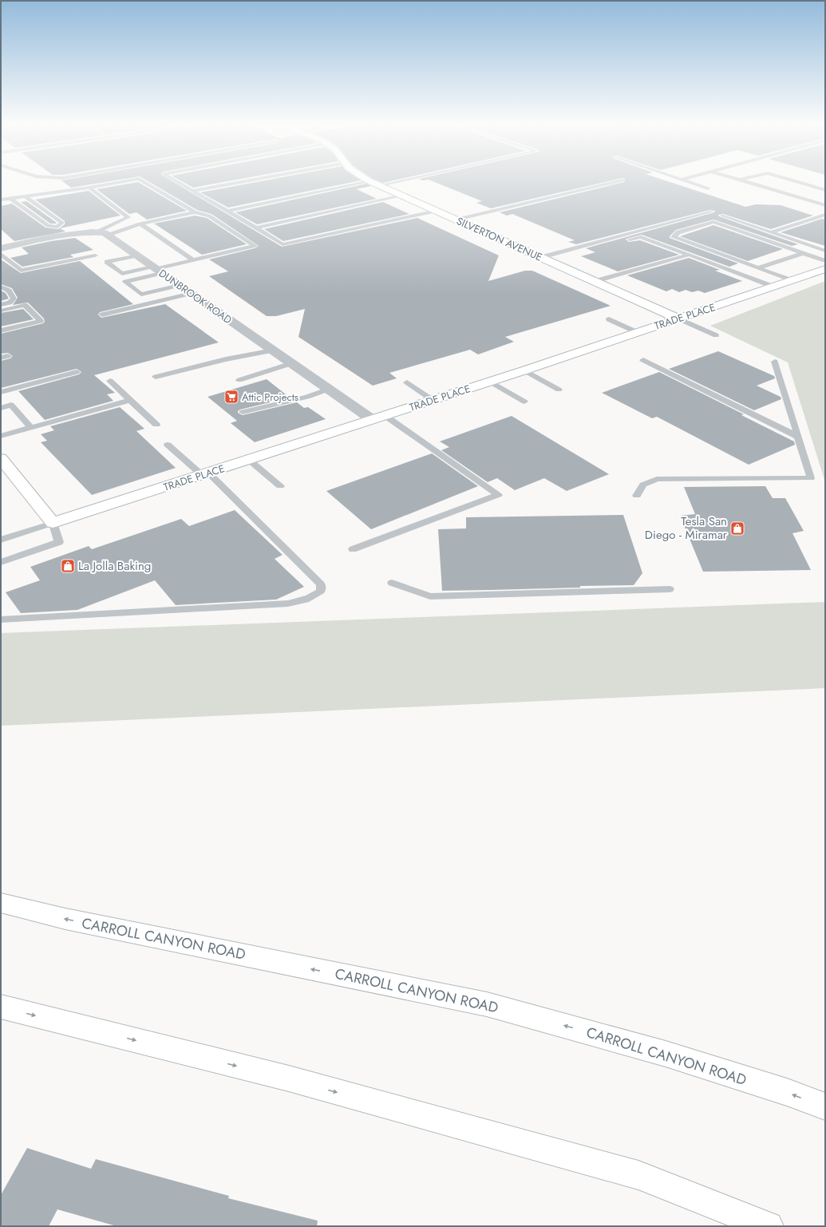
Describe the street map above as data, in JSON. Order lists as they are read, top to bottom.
{
  "streets": {
    "street": [
      "SILVERTON AVENUE",
      "DUNBROOK ROAD",
      "TRADE PLACE",
      "CARROLL CANYON ROAD"
    ]
  },
  "crossings": [
    ["SILVERTON AVENUE", "TRADE PLACE"],
    ["DUNBROOK ROAD", "TRADE PLACE"]
  ],
  "places": {
    "supermarket": ["Attic Projects"],
    "shop": ["Tesla San Diego - Miramar", "La Jolla Baking"]
  }
}
